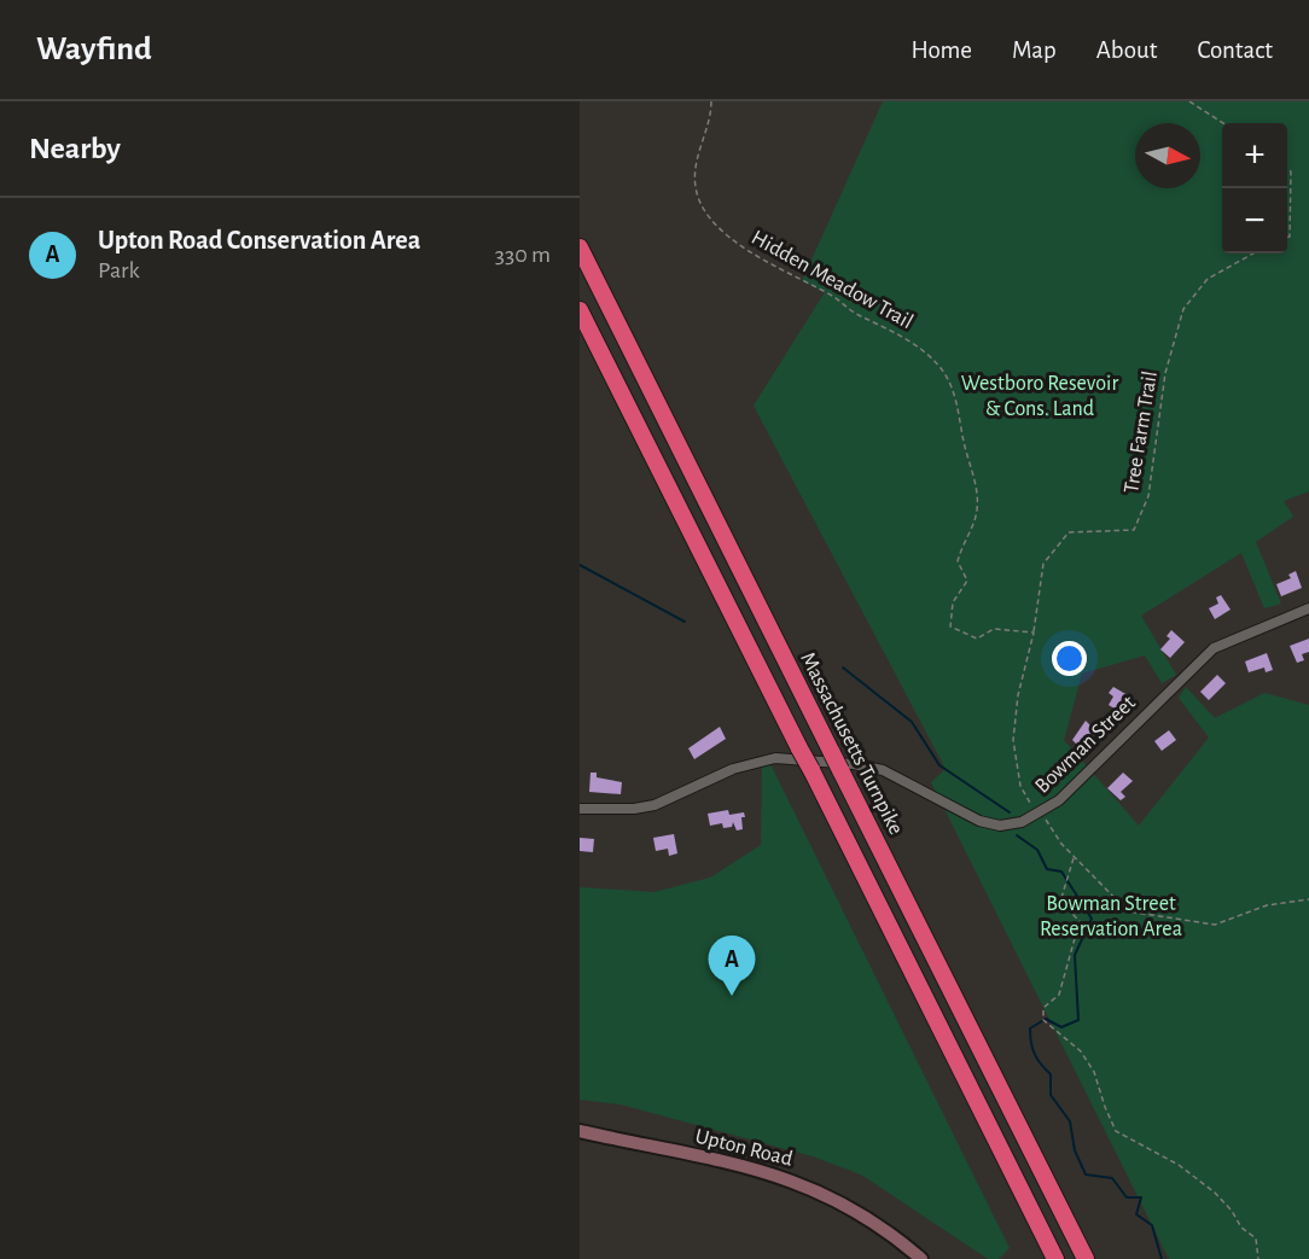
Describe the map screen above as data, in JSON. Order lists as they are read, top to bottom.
{
  "streets": {
    "highway": ["Massachusetts Turnpike"],
    "main road": ["Upton Road"],
    "street": ["Bowman Street"],
    "path": ["Hidden Meadow Trail", "Tree Farm Trail"]
  },
  "crossings": [
    ["Hidden Meadow Trail", "Tree Farm Trail"]
  ],
  "parks": ["Westboro Resevoir & Cons. Land", "Bowman Street Reservation Area"],
  "north": "right",
  "page": {
    "header": "Wayfind",
    "nav": [
      "Home",
      "Map",
      "About",
      "Contact"
    ],
    "heading": "Nearby",
    "map_buttons": ["+", "−"],
    "list": [
      {
        "mark": "A",
        "name": "Upton Road Conservation Area",
        "note": "Park",
        "value": "330 m"
      }
    ],
    "pins": "A"
  }
}
